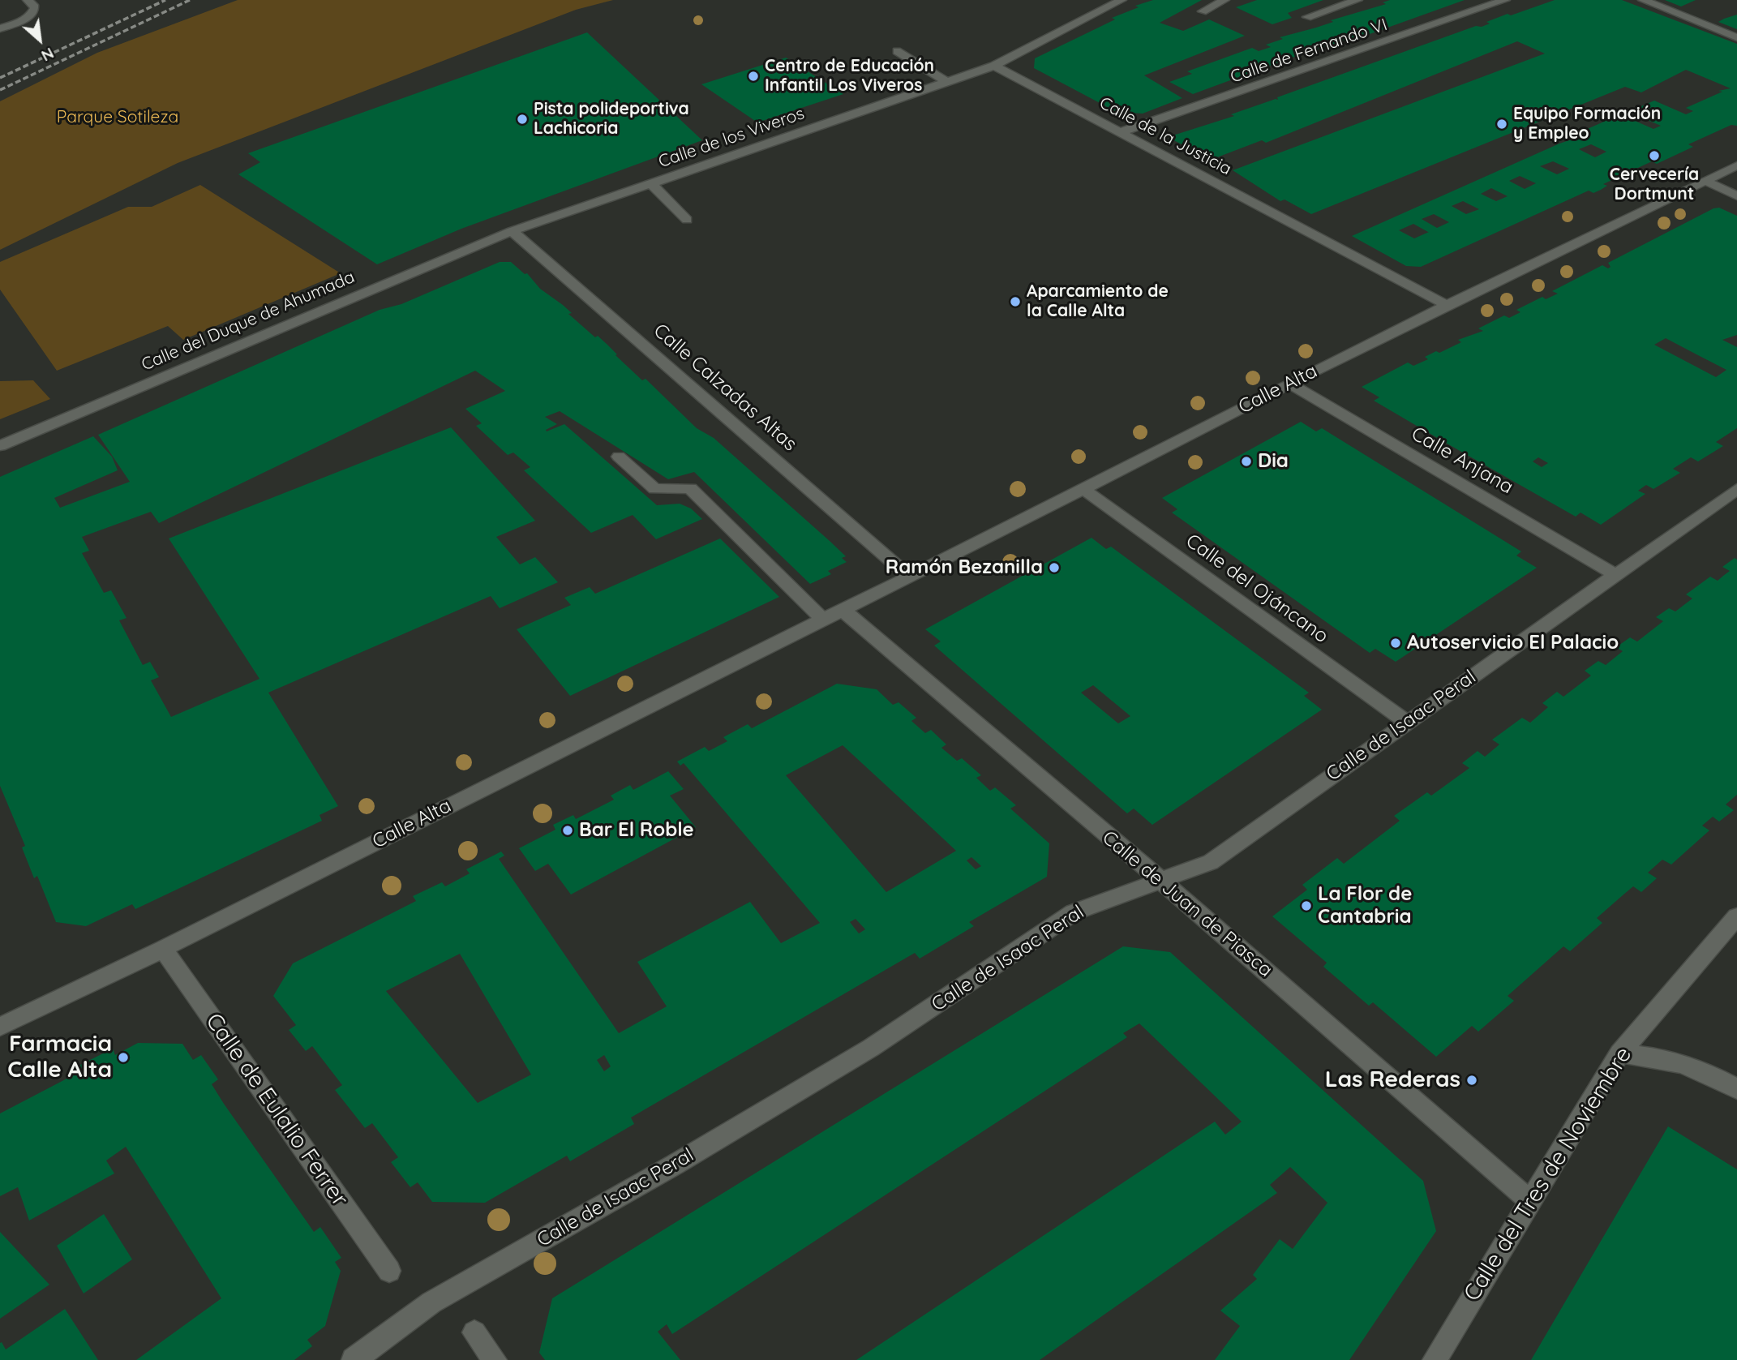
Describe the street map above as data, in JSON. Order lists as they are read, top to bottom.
{
  "streets": {
    "street": [
      "Calle de Fernando VI",
      "Calle de la Justicia",
      "Calle de los Viveros",
      "Calle del Duque de Ahumada",
      "Calle Calzadas Altas",
      "Calle Alta",
      "Calle Anjana",
      "Calle del Ojáncano",
      "Calle de Isaac Peral",
      "Calle de Juan de Piasca",
      "Calle de Eulalio Ferrer",
      "Calle del Tres de Noviembre"
    ]
  },
  "crossings": [
    ["Calle de Fernando VI", "Calle de la Justicia"],
    ["Calle de la Justicia", "Calle de los Viveros"],
    ["Calle de la Justicia", "Calle Alta"],
    ["Calle de los Viveros", "Calle del Duque de Ahumada"],
    ["Calle de los Viveros", "Calle Calzadas Altas"],
    ["Calle del Duque de Ahumada", "Calle Calzadas Altas"],
    ["Calle Calzadas Altas", "Calle Alta"],
    ["Calle Alta", "Calle Anjana"],
    ["Calle Alta", "Calle del Ojáncano"],
    ["Calle Alta", "Calle de Juan de Piasca"],
    ["Calle Alta", "Calle de Eulalio Ferrer"],
    ["Calle Anjana", "Calle de Isaac Peral"],
    ["Calle del Ojáncano", "Calle de Isaac Peral"],
    ["Calle de Isaac Peral", "Calle de Juan de Piasca"],
    ["Calle de Juan de Piasca", "Calle del Tres de Noviembre"]
  ],
  "parks": ["Parque Sotileza"],
  "places": [
    "Centro de Educación Infantil Los Viveros",
    "Pista polideportiva Lachicoria",
    "Equipo Formación y Empleo",
    "Cervecería Dortmunt",
    "Aparcamiento de la Calle Alta",
    "Dia",
    "Ramón Bezanilla",
    "Autoservicio El Palacio",
    "Bar El Roble",
    "La Flor de Cantabria",
    "Farmacia Calle Alta",
    "Las Rederas"
  ],
  "north": "bottom right"
}
